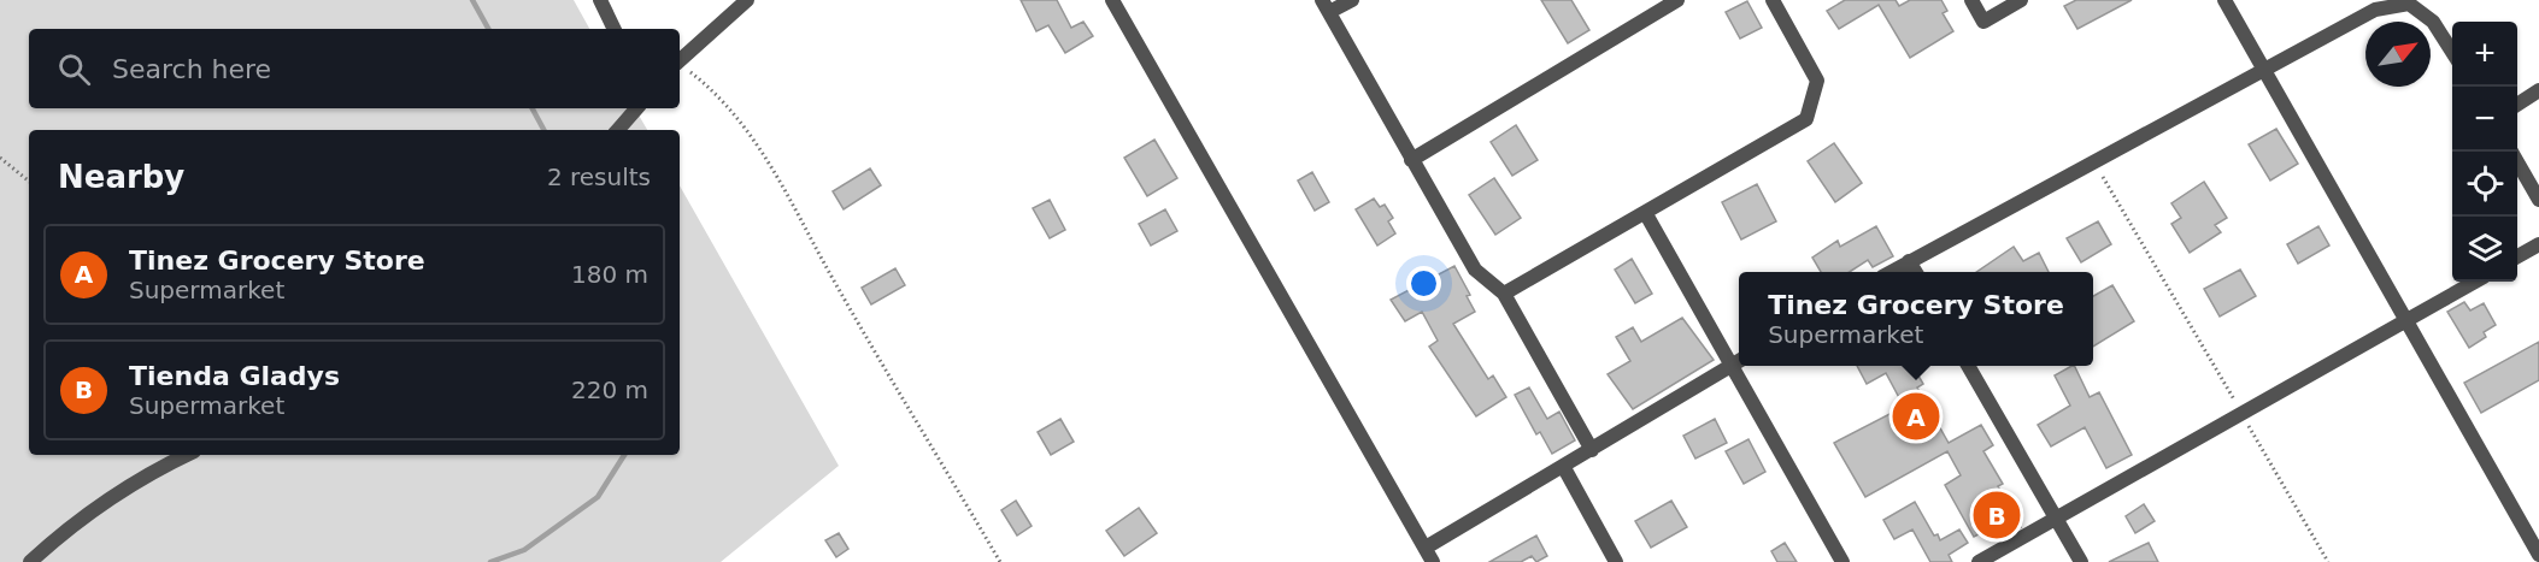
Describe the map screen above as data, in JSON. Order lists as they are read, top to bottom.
{
  "north": "top right",
  "page": {
    "map_buttons": ["+", "−"],
    "search": "Search here",
    "heading": ["Nearby", "2 results"],
    "list": [
      {
        "mark": "A",
        "name": "Tinez Grocery Store",
        "note": "Supermarket",
        "value": "180 m"
      },
      {
        "mark": "B",
        "name": "Tienda Gladys",
        "note": "Supermarket",
        "value": "220 m"
      }
    ],
    "popup": ["Tinez Grocery Store", "Supermarket"],
    "pins": ["A", "B"]
  }
}
